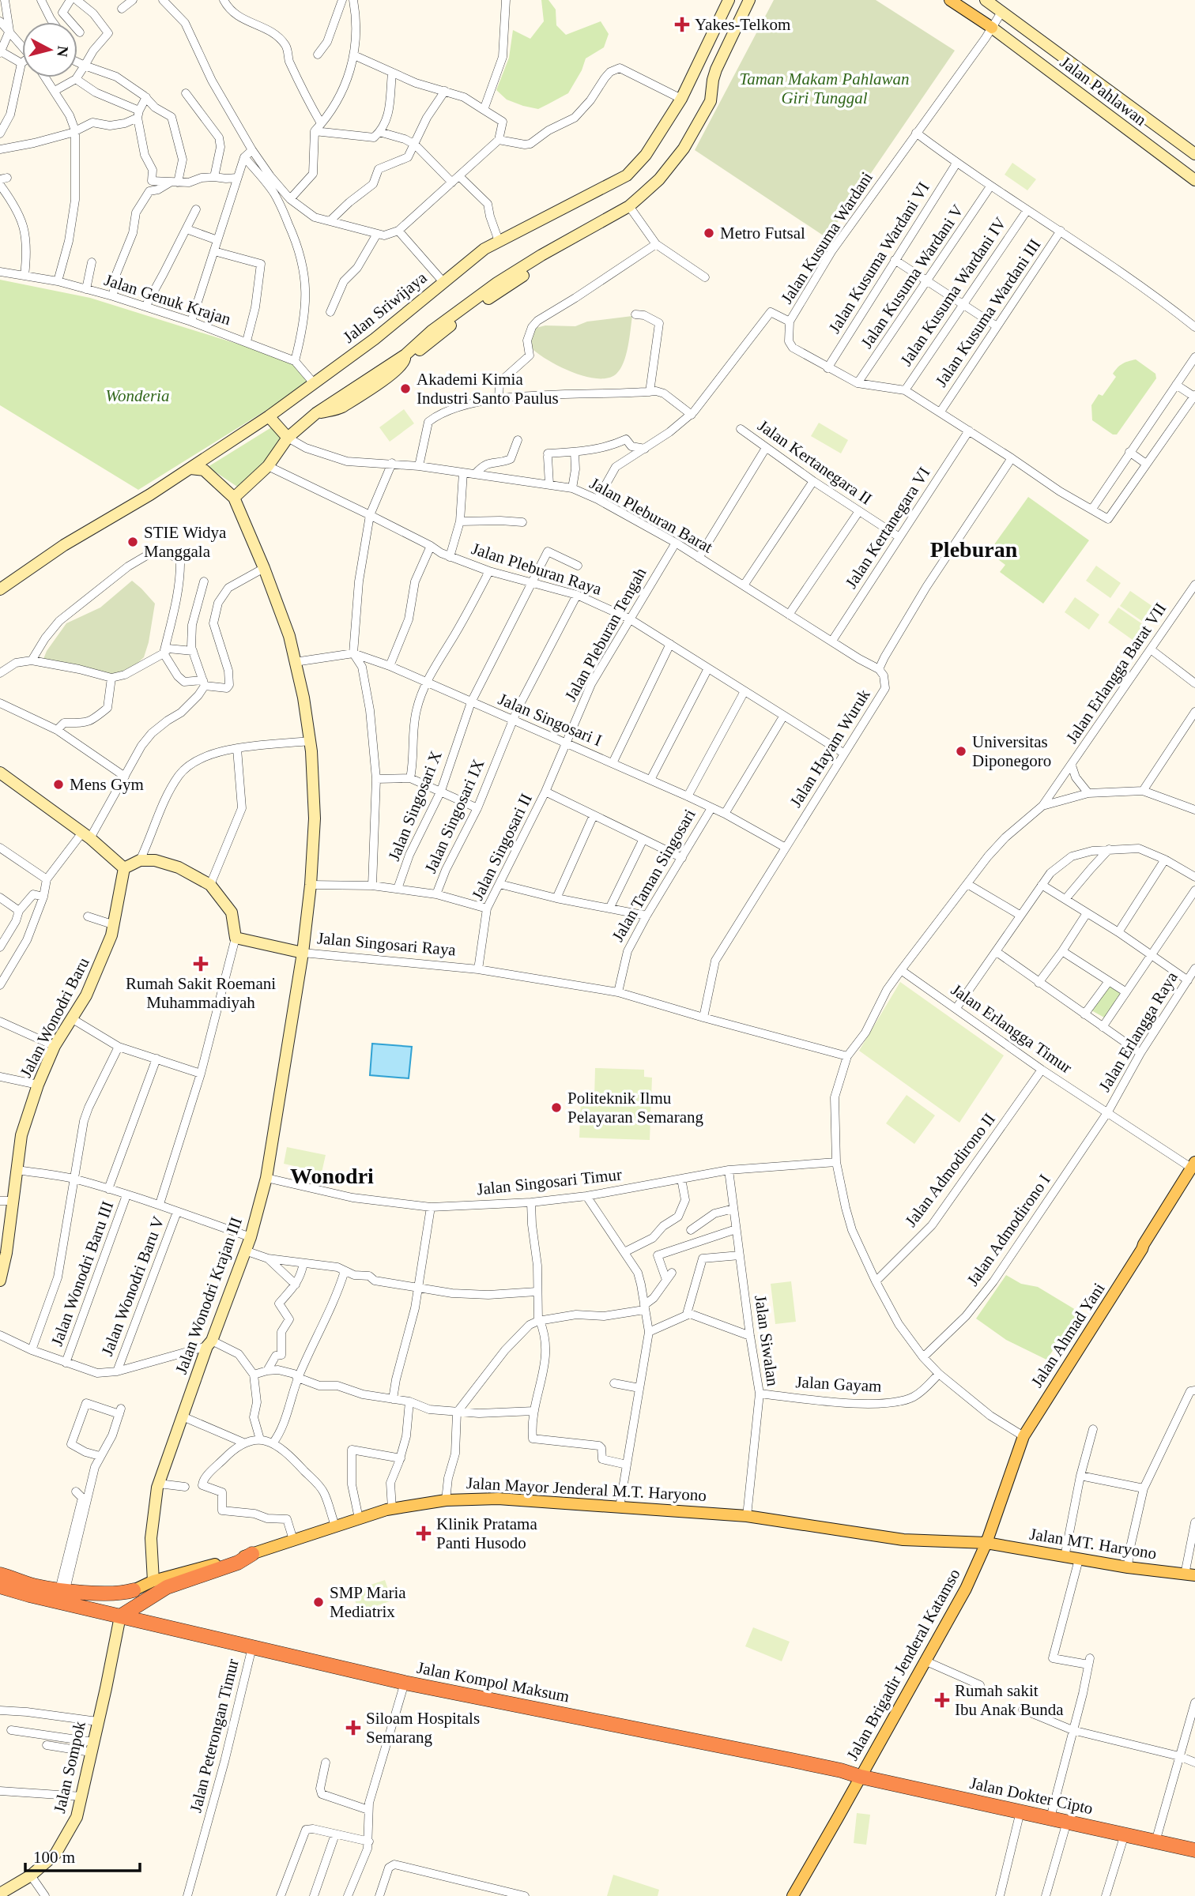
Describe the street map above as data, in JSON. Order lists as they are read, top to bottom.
{
  "streets": {
    "highway": ["Jalan Mayor Jenderal M.T. Haryono", "Jalan Kompol Maksum", "Jalan Dokter Cipto"],
    "main road": [
      "Jalan Pahlawan",
      "Jalan Sriwijaya",
      "Jalan Singosari Raya",
      "Jalan Wonodri Baru",
      "Jalan Wonodri Krajan III",
      "Jalan Ahmad Yani",
      "Jalan MT. Haryono",
      "Jalan Brigadir Jenderal Katamso",
      "Jalan Sompok"
    ],
    "street": [
      "Jalan Kusuma Wardani",
      "Jalan Kusuma Wardani VI",
      "Jalan Kusuma Wardani V",
      "Jalan Kusuma Wardani IV",
      "Jalan Genuk Krajan",
      "Jalan Kusuma Wardani III",
      "Jalan Kertanegara II",
      "Jalan Pleburan Barat",
      "Jalan Kertanegara VI",
      "Jalan Pleburan Raya",
      "Jalan Pleburan Tengah",
      "Jalan Erlangga Barat VII",
      "Jalan Singosari I",
      "Jalan Hayam Wuruk",
      "Jalan Singosari X",
      "Jalan Singosari IX",
      "Jalan Singosari II",
      "Jalan Taman Singosari",
      "Jalan Erlangga Timur",
      "Jalan Erlangga Raya",
      "Jalan Admodirono II",
      "Jalan Singosari Timur",
      "Jalan Admodirono I",
      "Jalan Wonodri Baru III",
      "Jalan Wonodri Baru V",
      "Jalan Siwalan",
      "Jalan Gayam",
      "Jalan Peterongan Timur"
    ]
  },
  "crossings": [
    ["Jalan Pahlawan", "Jalan Kusuma Wardani"],
    ["Jalan Kusuma Wardani", "Jalan Kusuma Wardani VI"],
    ["Jalan Kusuma Wardani", "Jalan Kusuma Wardani V"],
    ["Jalan Kusuma Wardani", "Jalan Kusuma Wardani IV"],
    ["Jalan Kusuma Wardani", "Jalan Kusuma Wardani III"],
    ["Jalan Kusuma Wardani", "Jalan Kertanegara VI"],
    ["Jalan Kusuma Wardani", "Jalan Hayam Wuruk"],
    ["Jalan Genuk Krajan", "Jalan Sriwijaya"],
    ["Jalan Sriwijaya", "Jalan Singosari Raya"],
    ["Jalan Kertanegara II", "Jalan Kertanegara VI"],
    ["Jalan Pleburan Barat", "Jalan Kertanegara VI"],
    ["Jalan Pleburan Barat", "Jalan Pleburan Tengah"],
    ["Jalan Pleburan Barat", "Jalan Hayam Wuruk"],
    ["Jalan Pleburan Raya", "Jalan Pleburan Tengah"],
    ["Jalan Pleburan Raya", "Jalan Hayam Wuruk"],
    ["Jalan Pleburan Raya", "Jalan Singosari X"],
    ["Jalan Pleburan Raya", "Jalan Singosari IX"],
    ["Jalan Pleburan Tengah", "Jalan Singosari I"],
    ["Jalan Pleburan Tengah", "Jalan Singosari II"],
    ["Jalan Singosari I", "Jalan Hayam Wuruk"],
    ["Jalan Singosari I", "Jalan Singosari X"],
    ["Jalan Singosari I", "Jalan Singosari IX"],
    ["Jalan Singosari I", "Jalan Singosari II"],
    ["Jalan Singosari I", "Jalan Taman Singosari"],
    ["Jalan Singosari I", "Jalan Singosari Raya"],
    ["Jalan Hayam Wuruk", "Jalan Singosari Raya"],
    ["Jalan Singosari II", "Jalan Singosari Raya"],
    ["Jalan Taman Singosari", "Jalan Singosari Raya"],
    ["Jalan Singosari Raya", "Jalan Wonodri Krajan III"],
    ["Jalan Erlangga Timur", "Jalan Erlangga Raya"],
    ["Jalan Erlangga Timur", "Jalan Admodirono II"],
    ["Jalan Erlangga Timur", "Jalan Admodirono I"],
    ["Jalan Erlangga Timur", "Jalan Ahmad Yani"],
    ["Jalan Erlangga Raya", "Jalan Admodirono I"],
    ["Jalan Singosari Timur", "Jalan Wonodri Krajan III"],
    ["Jalan Singosari Timur", "Jalan Siwalan"],
    ["Jalan Wonodri Krajan III", "Jalan Mayor Jenderal M.T. Haryono"],
    ["Jalan Ahmad Yani", "Jalan Brigadir Jenderal Katamso"],
    ["Jalan Siwalan", "Jalan Gayam"],
    ["Jalan Siwalan", "Jalan Mayor Jenderal M.T. Haryono"],
    ["Jalan Mayor Jenderal M.T. Haryono", "Jalan MT. Haryono"],
    ["Jalan Mayor Jenderal M.T. Haryono", "Jalan Brigadir Jenderal Katamso"],
    ["Jalan MT. Haryono", "Jalan Brigadir Jenderal Katamso"],
    ["Jalan Brigadir Jenderal Katamso", "Jalan Kompol Maksum"],
    ["Jalan Brigadir Jenderal Katamso", "Jalan Dokter Cipto"],
    ["Jalan Kompol Maksum", "Jalan Peterongan Timur"],
    ["Jalan Kompol Maksum", "Jalan Sompok"],
    ["Jalan Kompol Maksum", "Jalan Dokter Cipto"]
  ],
  "districts": ["Pleburan", "Wonodri"],
  "parks": ["Taman Makam Pahlawan Giri Tunggal", "Wonderia"],
  "places": {
    "health": [
      "Yakes-Telkom",
      "Rumah Sakit Roemani Muhammadiyah",
      "Klinik Pratama Panti Husodo",
      "Rumah sakit Ibu Anak Bunda",
      "Siloam Hospitals Semarang"
    ],
    "other": [
      "Metro Futsal",
      "Akademi Kimia Industri Santo Paulus",
      "STIE Widya Manggala",
      "Universitas Diponegoro",
      "Mens Gym",
      "Politeknik Ilmu Pelayaran Semarang",
      "SMP Maria Mediatrix"
    ]
  },
  "scale_bar": "100 m",
  "north": "right"
}
